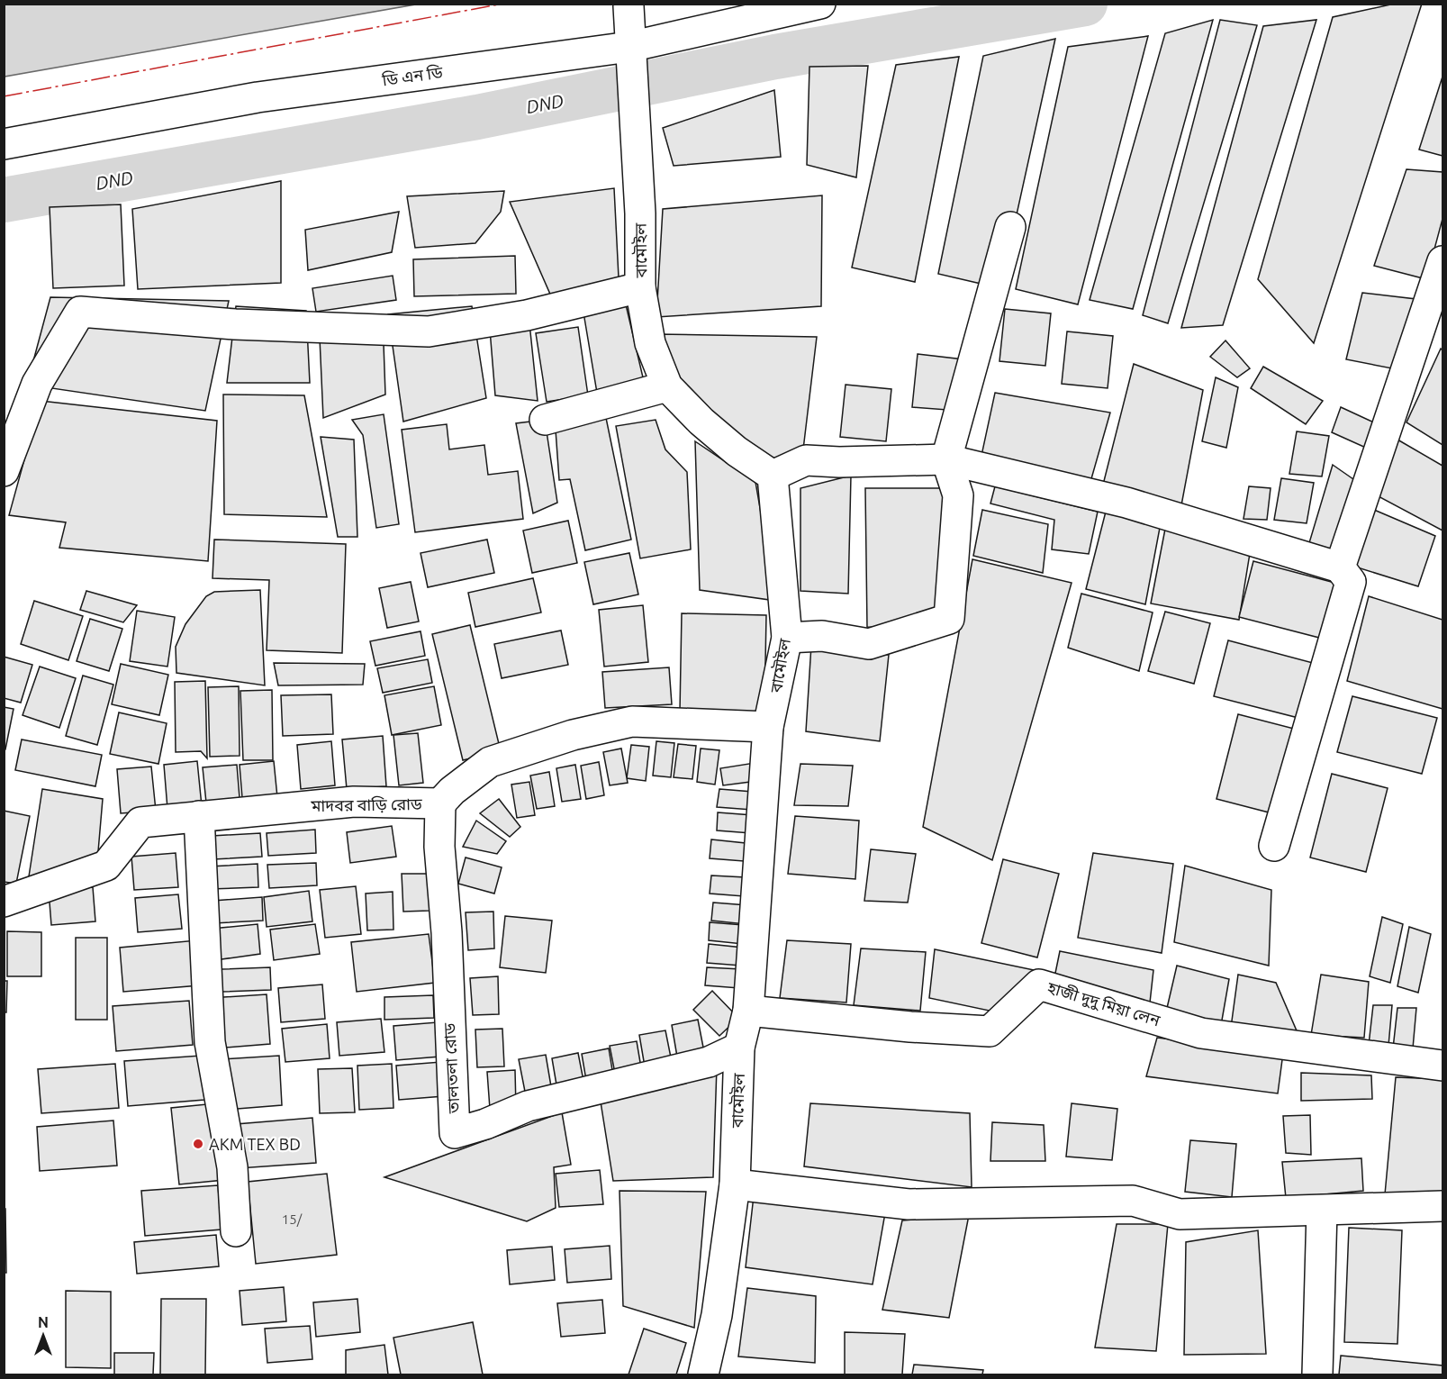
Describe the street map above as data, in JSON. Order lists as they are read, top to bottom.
{
  "streets": {
    "street": [
      "ডি এন ডি",
      "বামৌইল",
      "মাদবর বাড়ি রোড",
      "হাজী দুদু মিয়া লেন",
      "তালতলা রোড"
    ]
  },
  "crossings": [
    ["ডি এন ডি", "বামৌইল"],
    ["বামৌইল", "মাদবর বাড়ি রোড"],
    ["বামৌইল", "হাজী দুদু মিয়া লেন"],
    ["বামৌইল", "তালতলা রোড"],
    ["মাদবর বাড়ি রোড", "তালতলা রোড"]
  ],
  "water": ["DND"],
  "places": ["AKM TEX BD"],
  "house_numbers": ["15/"],
  "north": "top"
}
